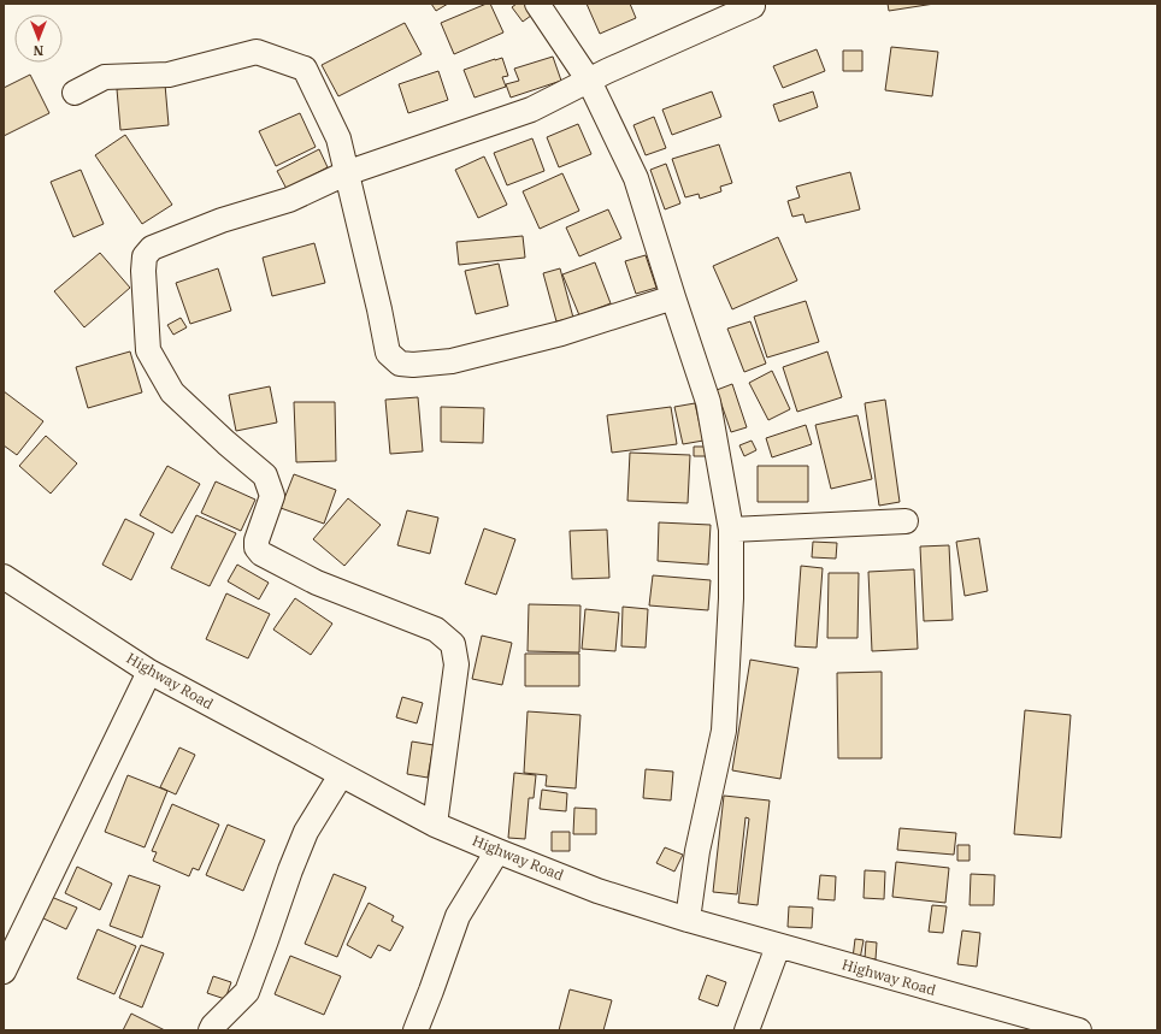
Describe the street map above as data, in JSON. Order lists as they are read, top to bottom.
{
  "streets": {
    "street": ["Highway Road"]
  },
  "north": "bottom"
}
